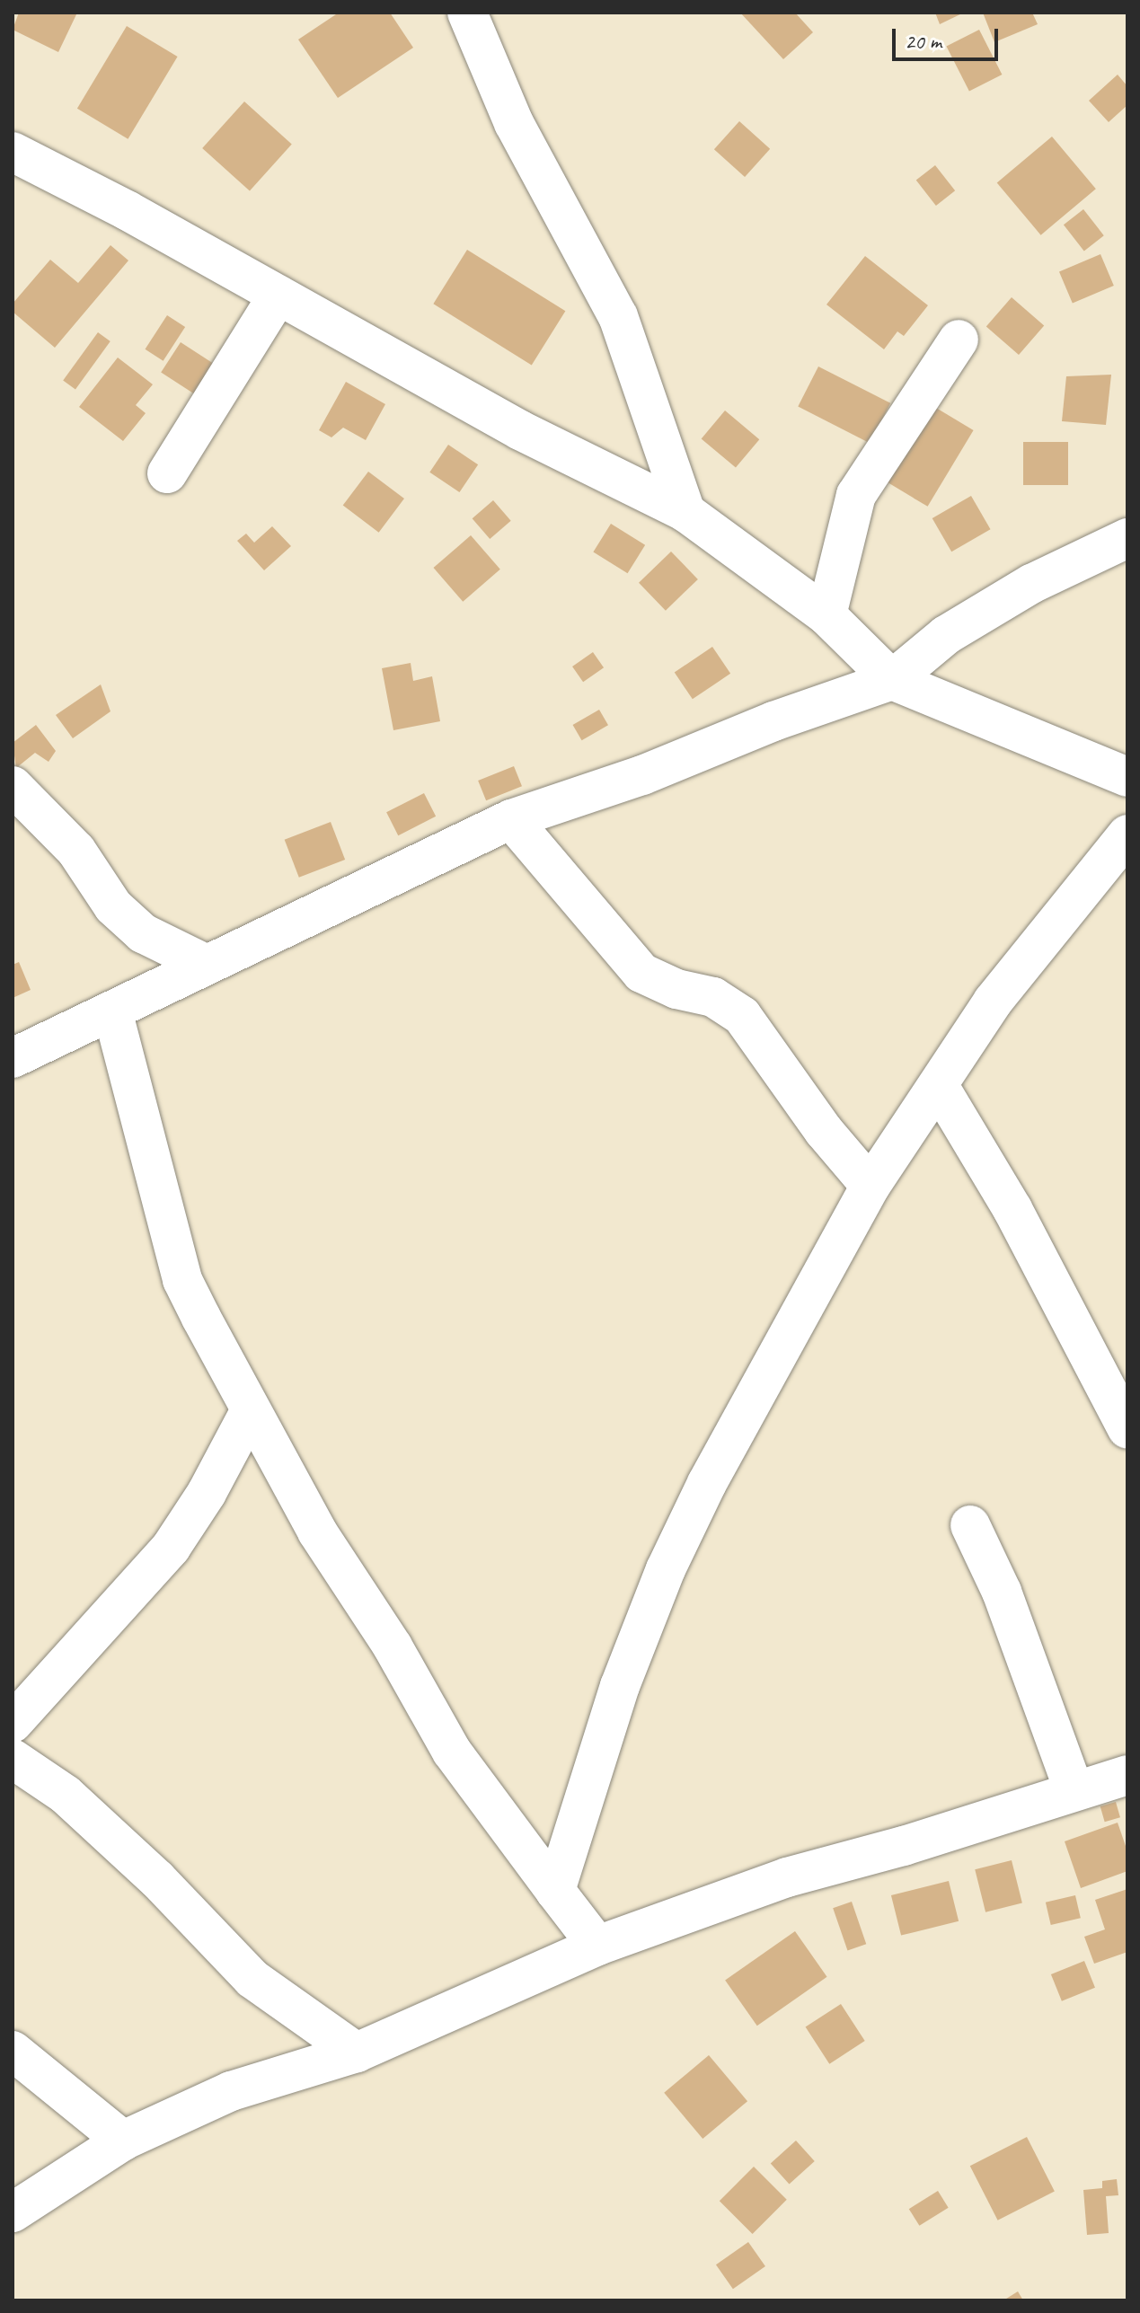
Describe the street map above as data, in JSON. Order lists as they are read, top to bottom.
{
  "scale_bar": "20 m"
}
